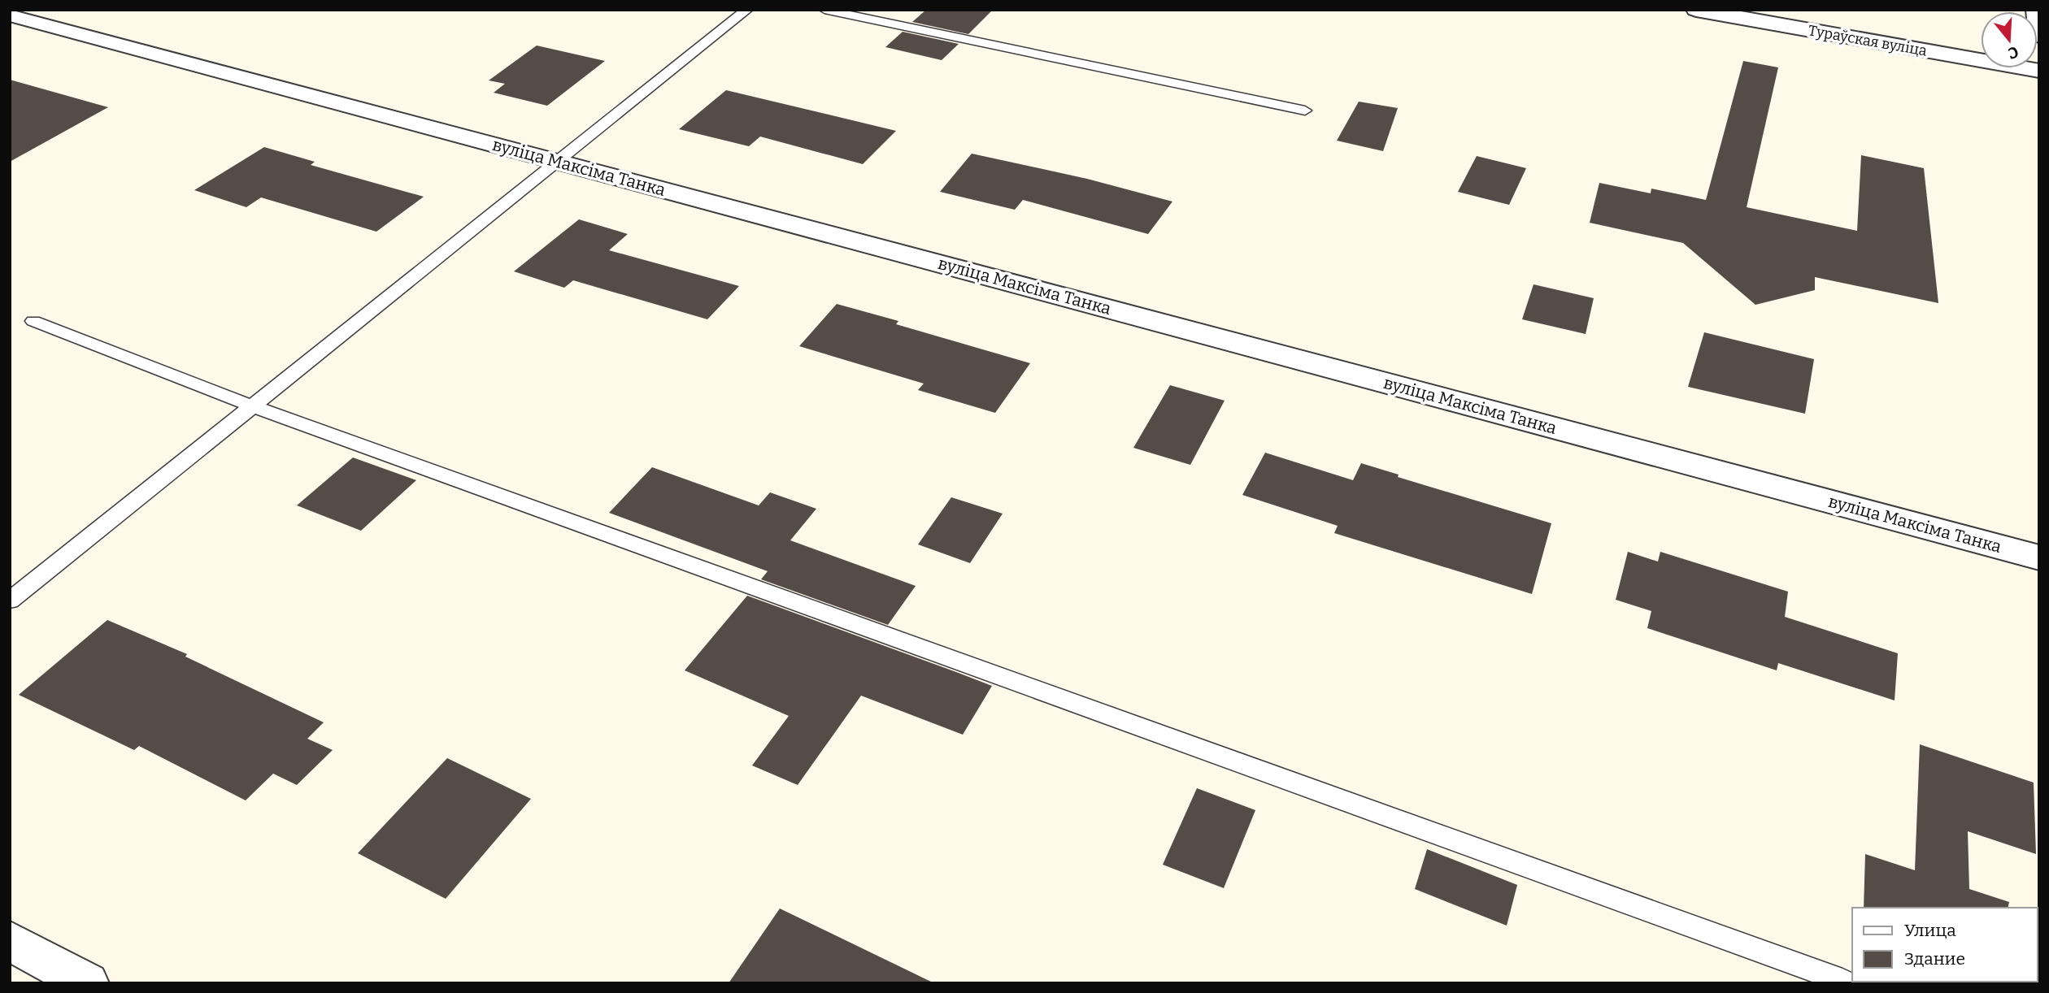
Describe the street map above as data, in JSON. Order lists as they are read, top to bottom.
{
  "streets": {
    "street": ["Тураўская вуліца", "вуліца Максіма Танка"]
  },
  "legend": ["Улица", "Здание"],
  "north": "bottom"
}
